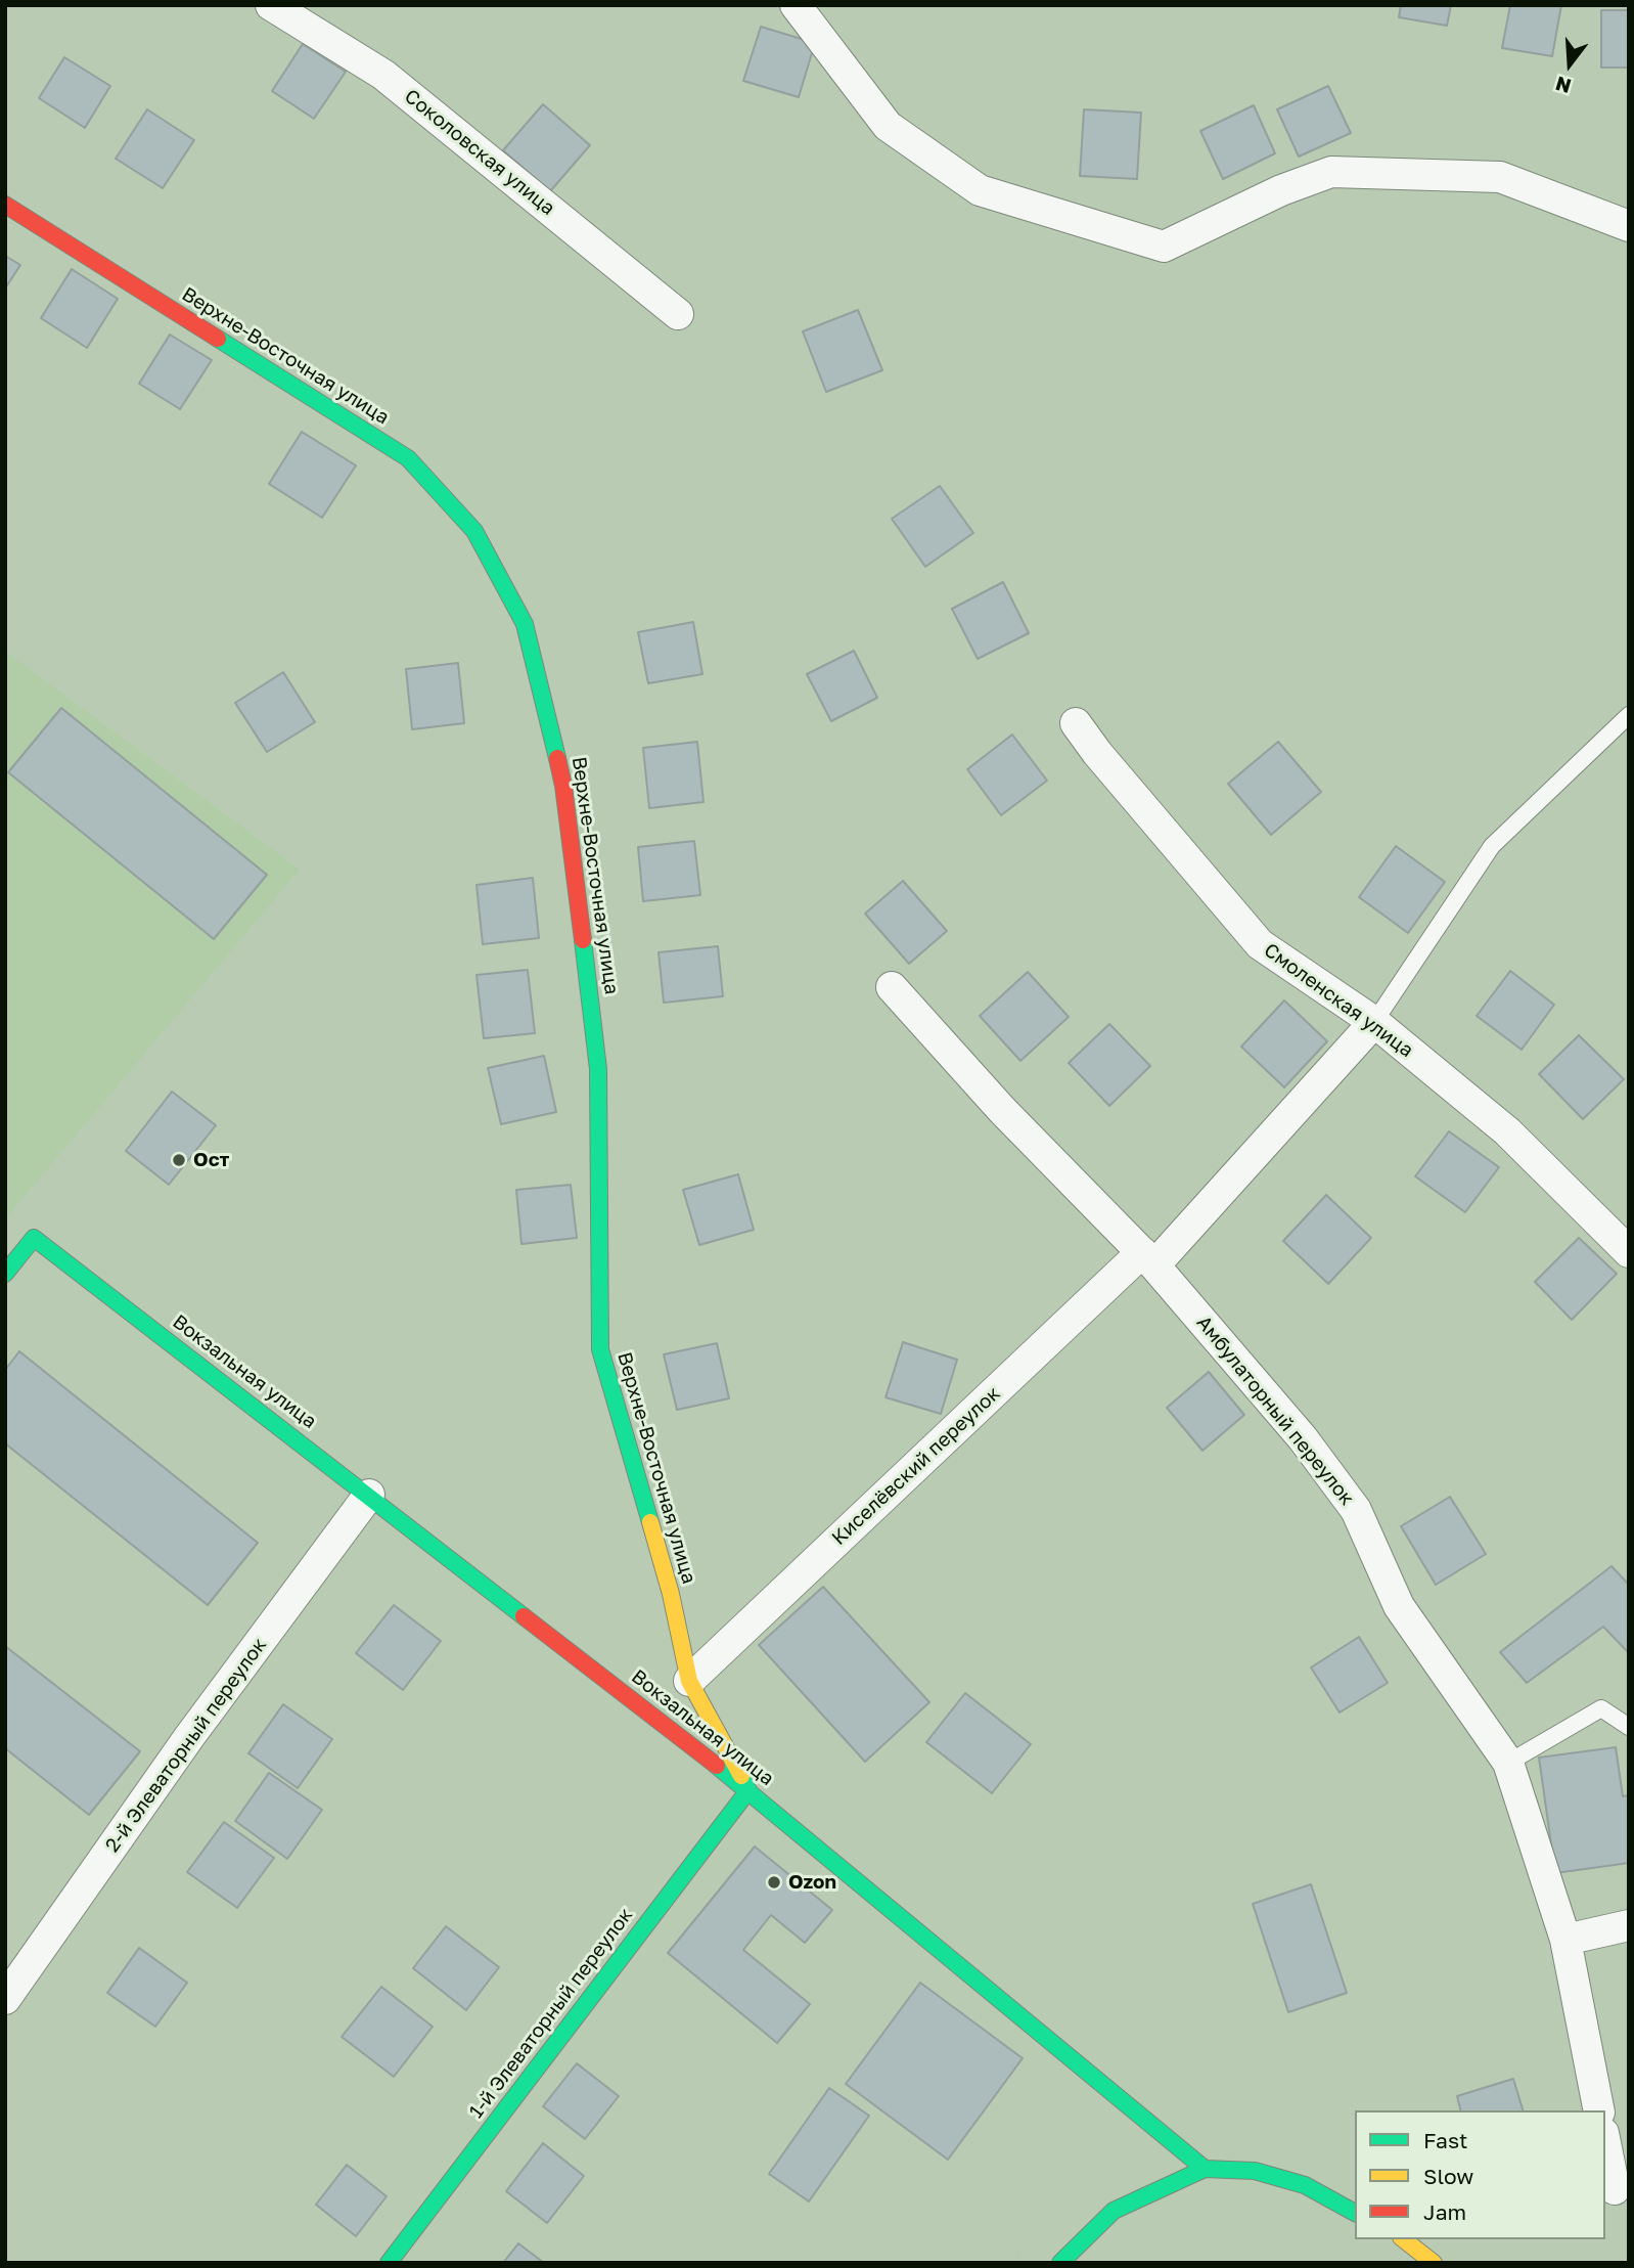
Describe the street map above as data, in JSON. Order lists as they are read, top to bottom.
{
  "streets": {
    "street": [
      "Соколовская улица",
      "Верхне-Восточная улица",
      "Смоленская улица",
      "Вокзальная улица",
      "Амбулаторный переулок",
      "Киселёвский переулок",
      "2-й Элеваторный переулок",
      "1-й Элеваторный переулок"
    ]
  },
  "crossings": [
    ["Верхне-Восточная улица", "Вокзальная улица"],
    ["Верхне-Восточная улица", "Киселёвский переулок"],
    ["Верхне-Восточная улица", "1-й Элеваторный переулок"],
    ["Смоленская улица", "Киселёвский переулок"],
    ["Вокзальная улица", "2-й Элеваторный переулок"],
    ["Вокзальная улица", "1-й Элеваторный переулок"],
    ["Амбулаторный переулок", "Киселёвский переулок"]
  ],
  "places": ["Ост", "Ozon"],
  "legend": ["Fast", "Slow", "Jam"],
  "north": "bottom"
}
